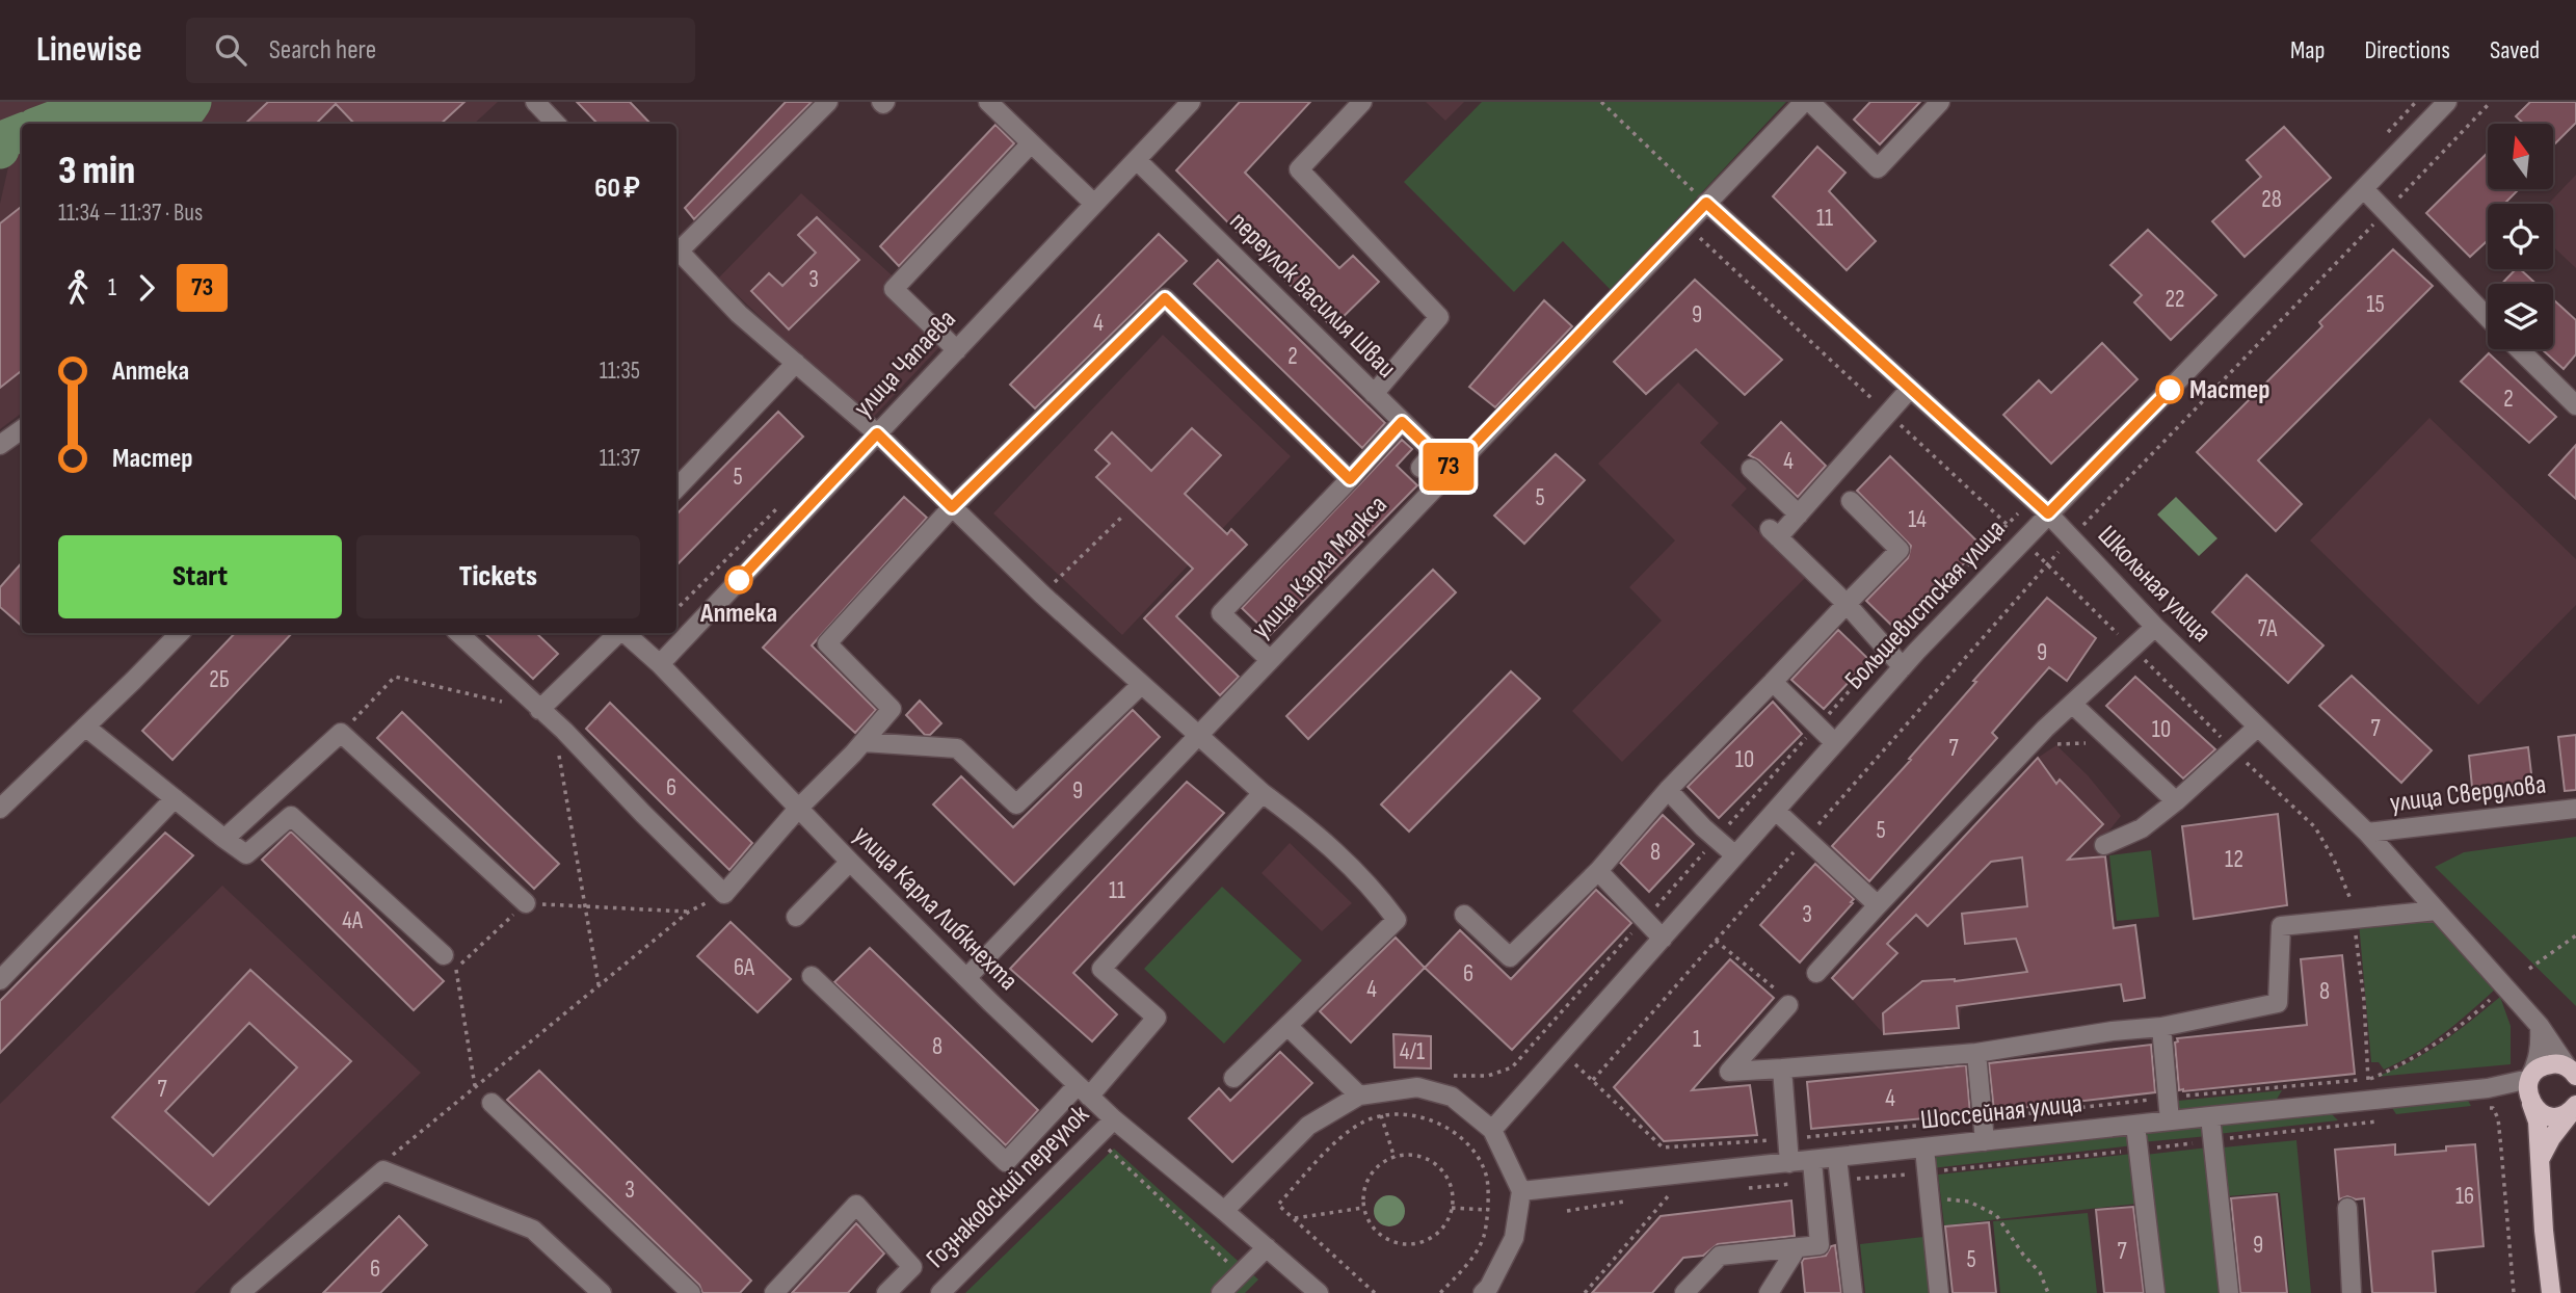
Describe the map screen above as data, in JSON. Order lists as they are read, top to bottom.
{
  "streets": {
    "street": [
      "переулок Василия Шваи",
      "улица Чапаева",
      "улица Карла Маркса",
      "Школьная улица",
      "Большевистская улица",
      "улица Свердлова",
      "улица Карла Либкнехта",
      "Шоссейная улица",
      "Гознаковский переулок"
    ]
  },
  "crossings": [
    ["переулок Василия Шваи", "улица Чапаева"],
    ["переулок Василия Шваи", "улица Карла Маркса"],
    ["улица Чапаева", "улица Карла Либкнехта"],
    ["улица Карла Маркса", "Школьная улица"],
    ["улица Карла Маркса", "улица Карла Либкнехта"],
    ["Школьная улица", "Большевистская улица"],
    ["Школьная улица", "улица Свердлова"],
    ["улица Карла Либкнехта", "Гознаковский переулок"]
  ],
  "places": ["Мастер", "Аптека"],
  "lines": ["bus line 73"],
  "house_numbers": [
    "28",
    "11",
    "3",
    "22",
    "15",
    "9",
    "4",
    "2",
    "2",
    "4",
    "5",
    "5",
    "14",
    "7А",
    "9",
    "2Б",
    "7",
    "10",
    "7",
    "10",
    "6",
    "9",
    "5",
    "8",
    "12",
    "11",
    "3",
    "4А",
    "6А",
    "6",
    "4",
    "8",
    "1",
    "8",
    "4/1",
    "7",
    "4",
    "3",
    "16",
    "9",
    "7",
    "5",
    "6"
  ],
  "north": "top",
  "page": {
    "header": "Linewise",
    "search": "Search here",
    "nav": ["Map", "Directions", "Saved"],
    "on_map": "73",
    "heading": ["3 min", "11:34 – 11:37 · Bus", "60 ₽"],
    "legs": ["1", "73"],
    "list": [
      {
        "name": "Аптека",
        "value": "11:35"
      },
      {
        "name": "Мастер",
        "value": "11:37"
      }
    ],
    "buttons": ["Start", "Tickets"]
  }
}
